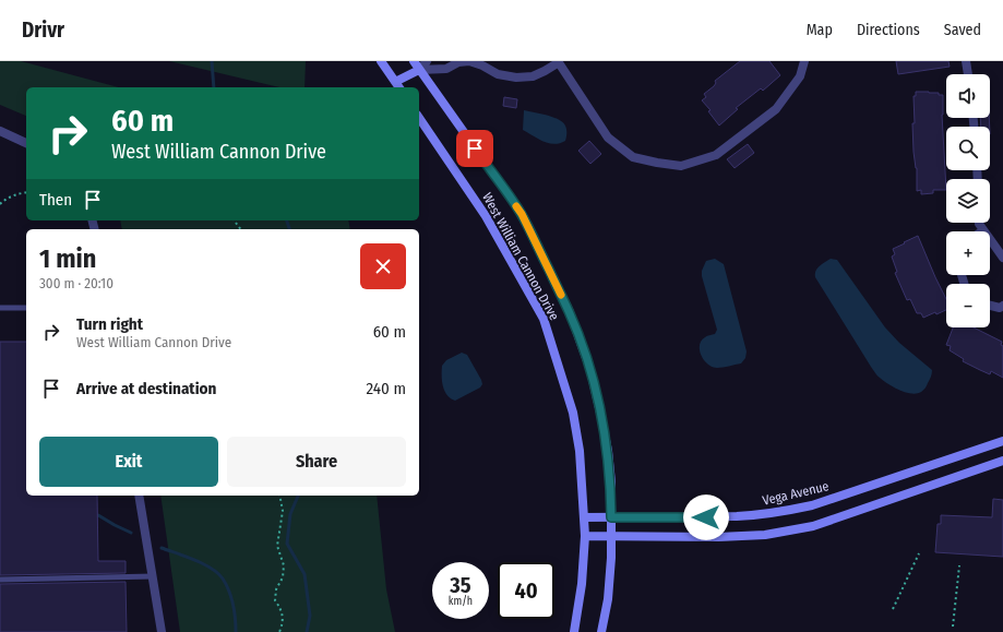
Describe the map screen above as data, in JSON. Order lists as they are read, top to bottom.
{
  "streets": {
    "main road": ["West William Cannon Drive", "Vega Avenue"]
  },
  "crossings": [
    ["West William Cannon Drive", "Vega Avenue"]
  ],
  "page": {
    "header": "Drivr",
    "nav": ["Map", "Directions", "Saved"],
    "map_buttons": ["+", "−"],
    "turn": ["60 m", "West William Cannon Drive"],
    "then": "Then",
    "heading": ["1 min", "300 m · 20:10"],
    "list": [
      {
        "name": "Turn right",
        "note": "West William Cannon Drive",
        "value": "60 m"
      },
      {
        "name": "Arrive at destination",
        "value": "240 m"
      }
    ],
    "buttons": ["Exit", "Share"],
    "speed": "35 km/h",
    "limit": "40"
  }
}
